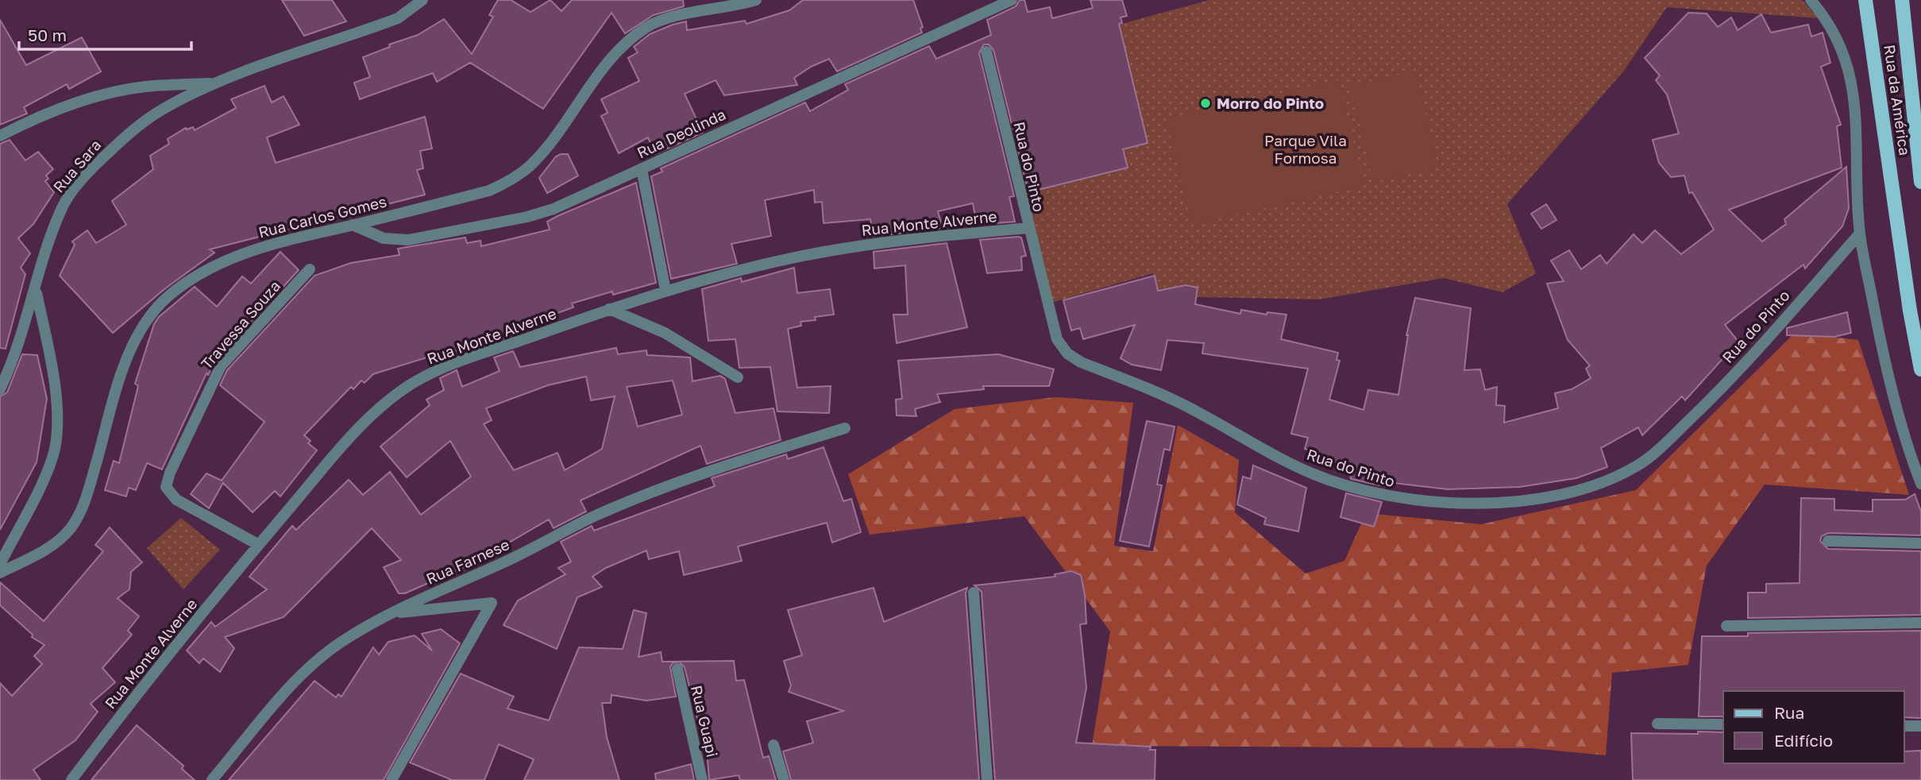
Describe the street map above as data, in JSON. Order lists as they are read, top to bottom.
{
  "streets": {
    "main road": ["Rua da América"],
    "street": [
      "Rua Deolinda",
      "Rua Sara",
      "Rua do Pinto",
      "Rua Carlos Gomes",
      "Rua Monte Alverne",
      "Travessa Souza",
      "Rua Farnese",
      "Rua Guapi"
    ]
  },
  "crossings": [
    ["Rua Deolinda", "Rua Carlos Gomes"],
    ["Rua do Pinto", "Rua Monte Alverne"],
    ["Rua Monte Alverne", "Travessa Souza"]
  ],
  "parks": ["Parque Vila Formosa"],
  "places": ["Morro do Pinto"],
  "legend": ["Rua", "Edifício"],
  "scale_bar": "50 m"
}
